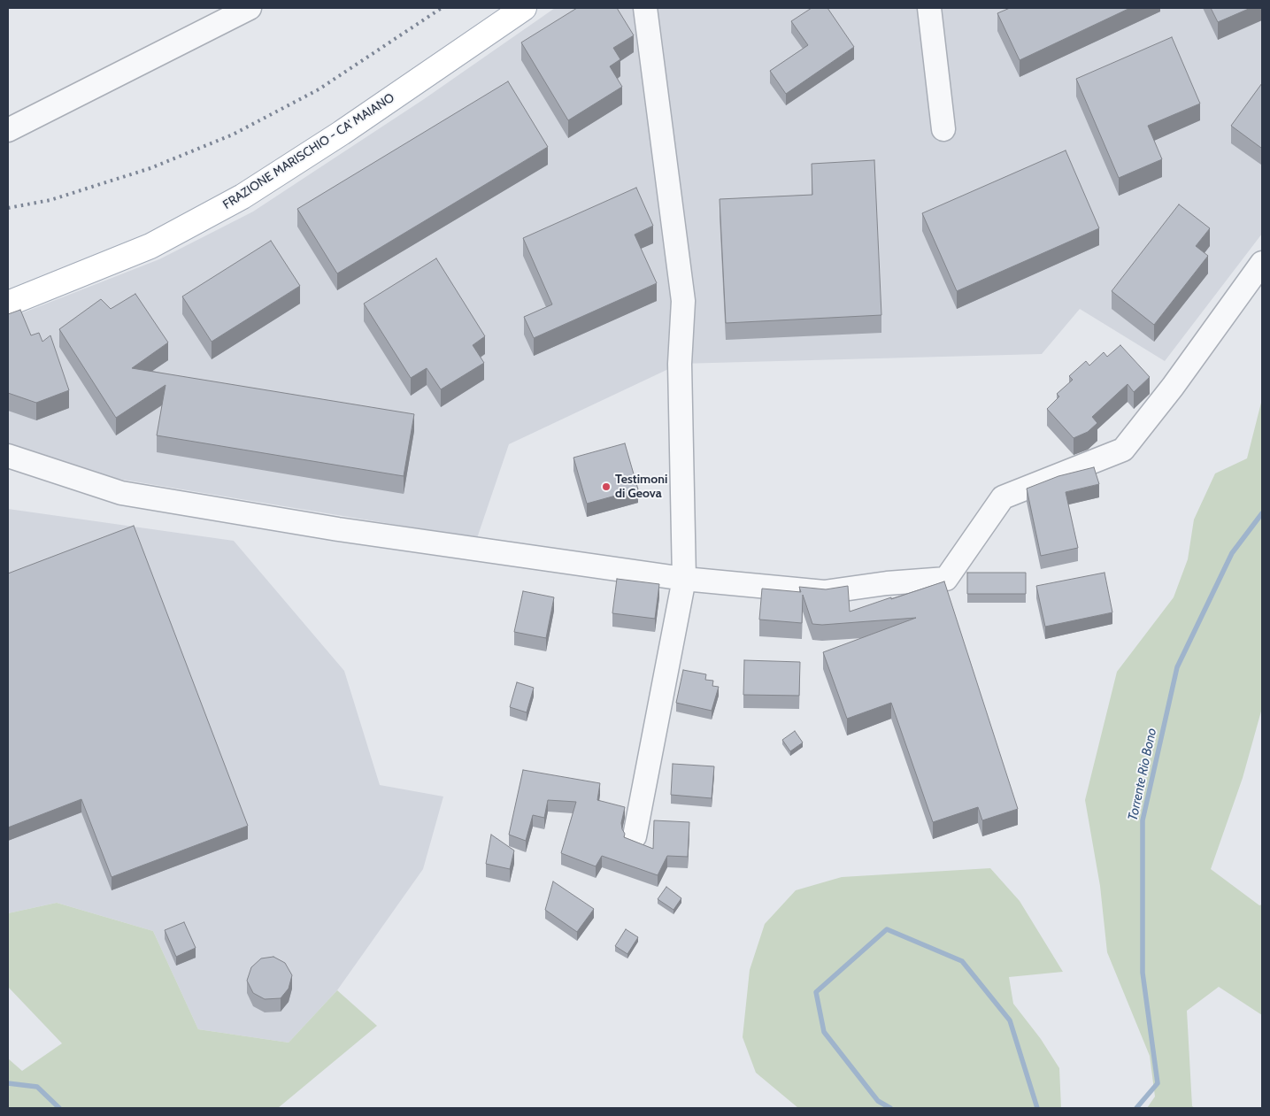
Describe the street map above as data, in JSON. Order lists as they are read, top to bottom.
{
  "streets": {
    "main road": ["FRAZIONE MARISCHIO - CA' MAIANO"]
  },
  "water": ["Torrente Rio Bono"],
  "places": ["Testimoni di Geova"]
}
